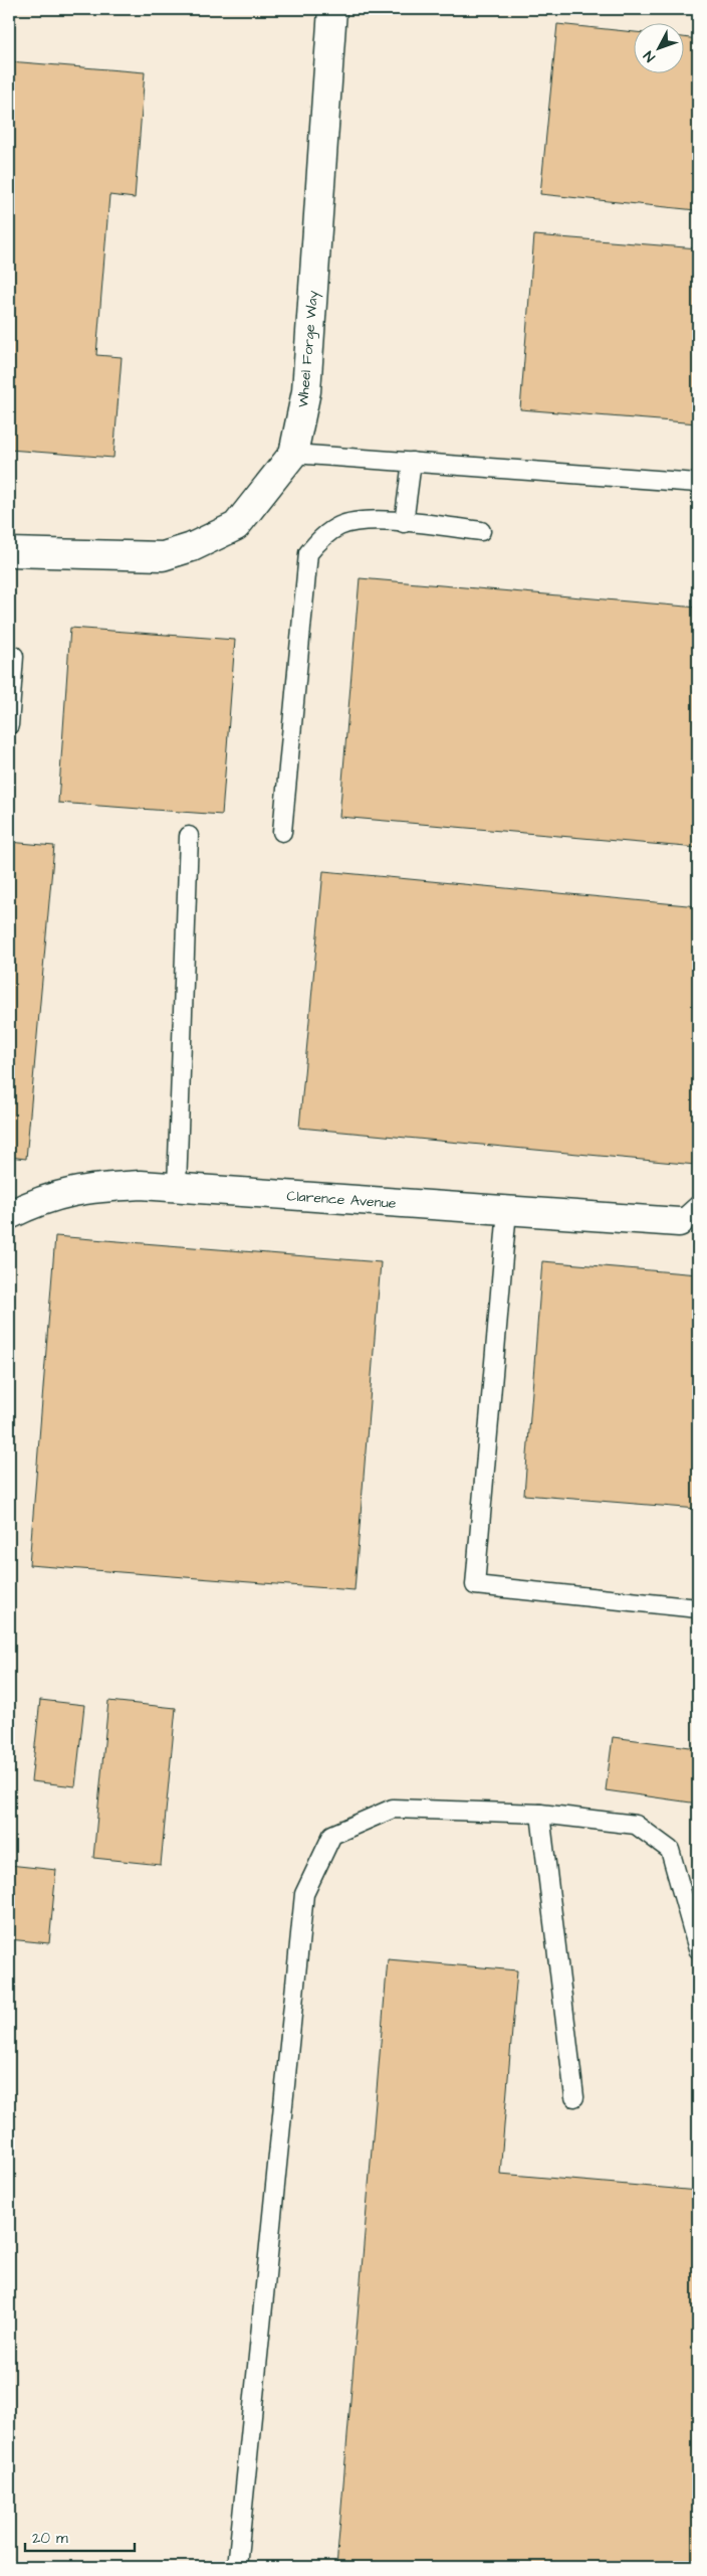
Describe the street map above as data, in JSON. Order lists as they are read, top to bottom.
{
  "streets": {
    "street": ["Wheel Forge Way", "Clarence Avenue"]
  },
  "scale_bar": "20 m",
  "north": "bottom left"
}
